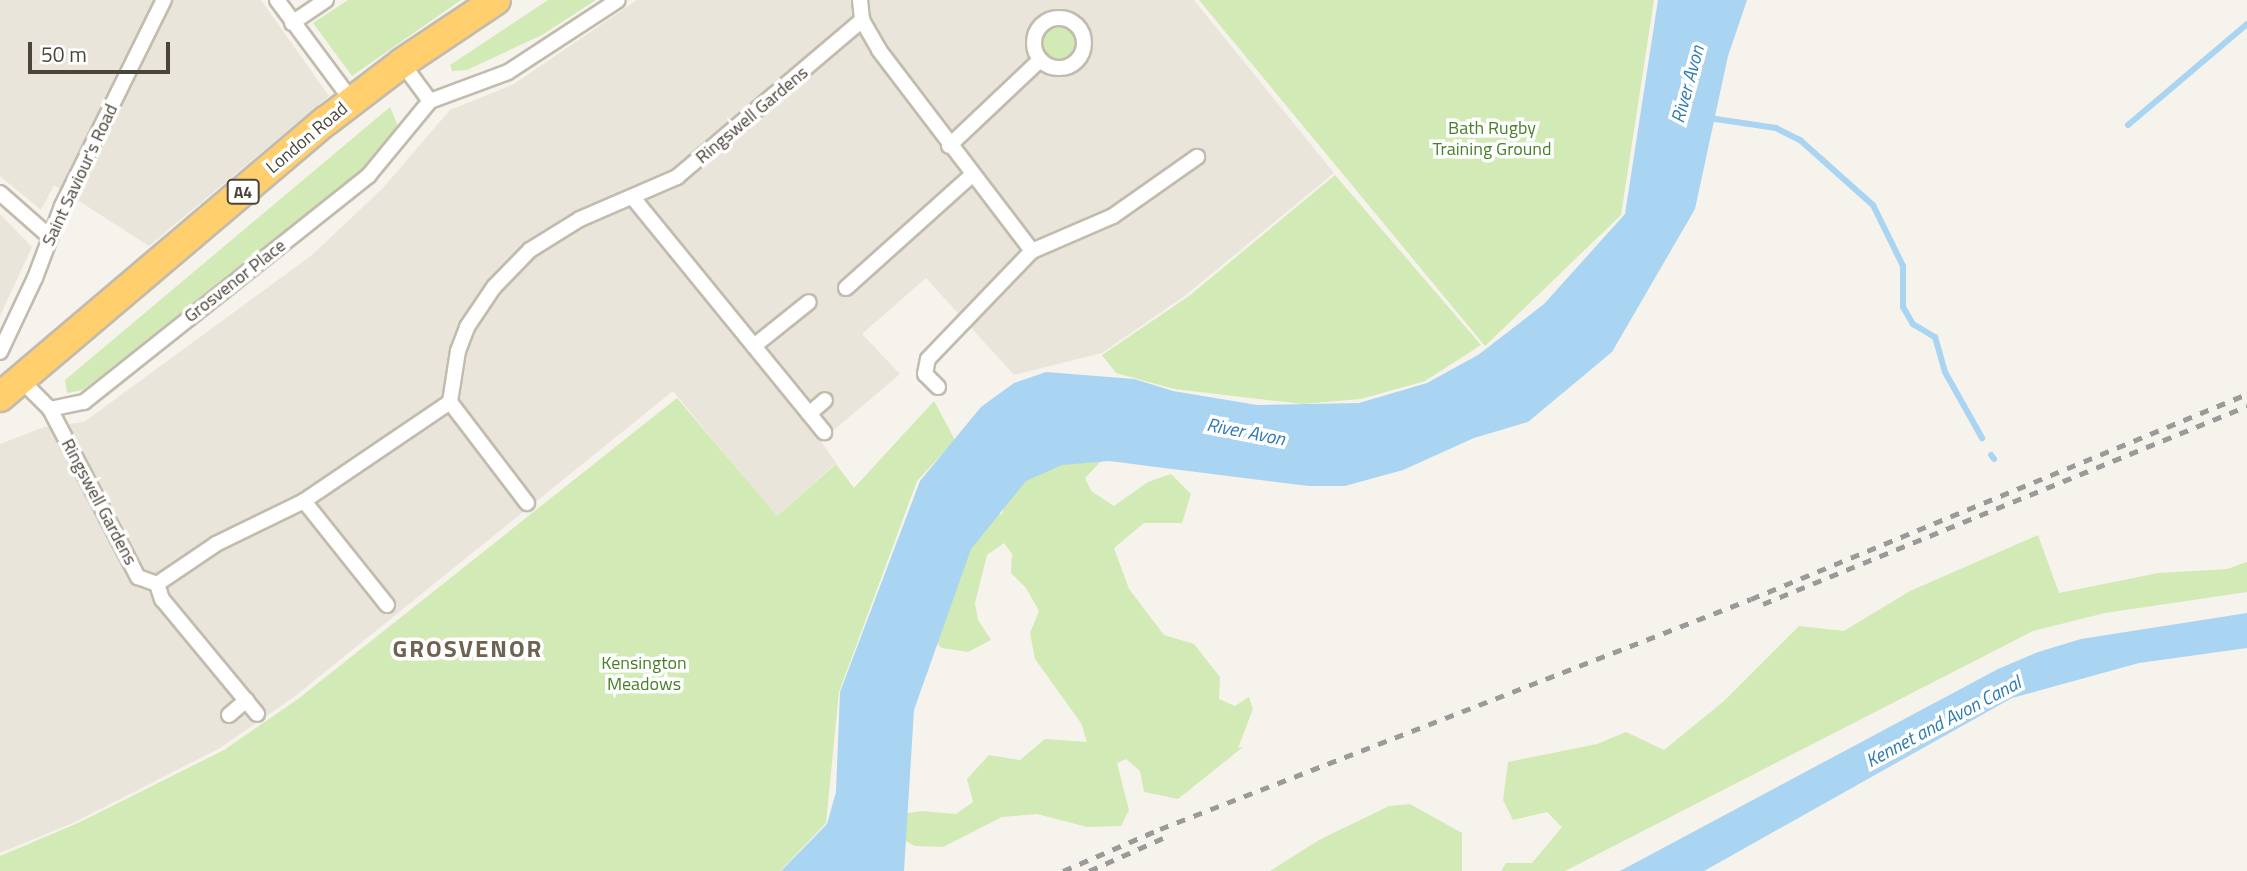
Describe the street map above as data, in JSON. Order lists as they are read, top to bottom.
{
  "streets": {
    "highway": ["London Road", "A4"],
    "street": ["Ringswell Gardens", "Saint Saviour's Road", "Grosvenor Place"]
  },
  "crossings": [
    ["Ringswell Gardens", "Grosvenor Place"]
  ],
  "districts": ["GROSVENOR"],
  "water": ["River Avon", "Kennet and Avon Canal"],
  "parks": ["Bath Rugby Training Ground", "Kensington Meadows"],
  "scale_bar": "50 m"
}
